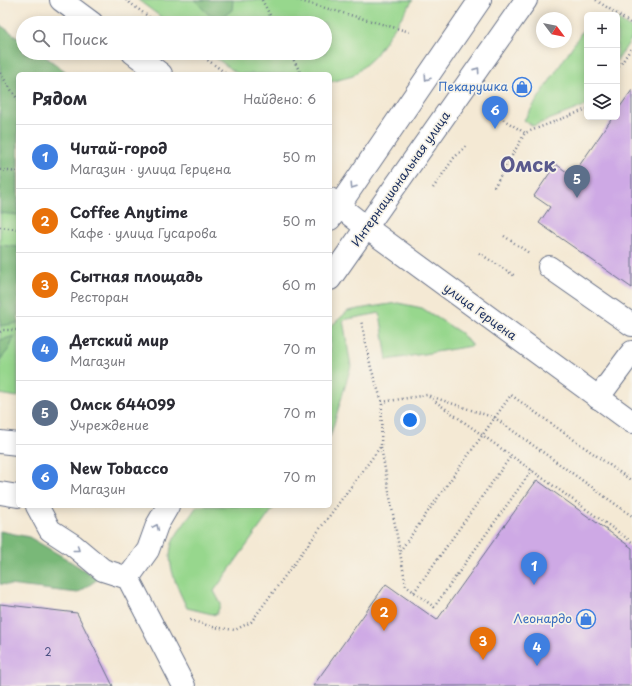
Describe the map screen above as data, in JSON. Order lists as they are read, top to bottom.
{
  "streets": {
    "main road": ["Интернациональная улица", "улица Герцена"]
  },
  "crossings": [
    ["Интернациональная улица", "улица Герцена"]
  ],
  "districts": ["Омск"],
  "places": {
    "shop": ["Пекарушка", "Леонардо"]
  },
  "house_numbers": ["2"],
  "north": "bottom right",
  "page": {
    "map_buttons": ["+", "−"],
    "search": "Поиск",
    "heading": ["Рядом", "Найдено: 6"],
    "pins": [
      "6",
      "5",
      "1",
      "2",
      "3",
      "4"
    ],
    "list": [
      {
        "mark": "1",
        "name": "Читай-город",
        "note": "Магазин · улица Герцена",
        "value": "50 m"
      },
      {
        "mark": "2",
        "name": "Coffee Anytime",
        "note": "Кафе · улица Гусарова",
        "value": "50 m"
      },
      {
        "mark": "3",
        "name": "Сытная площадь",
        "note": "Ресторан",
        "value": "60 m"
      },
      {
        "mark": "4",
        "name": "Детский мир",
        "note": "Магазин",
        "value": "70 m"
      },
      {
        "mark": "5",
        "name": "Омск 644099",
        "note": "Учреждение",
        "value": "70 m"
      },
      {
        "mark": "6",
        "name": "New Tobacco",
        "note": "Магазин",
        "value": "70 m"
      }
    ]
  }
}
